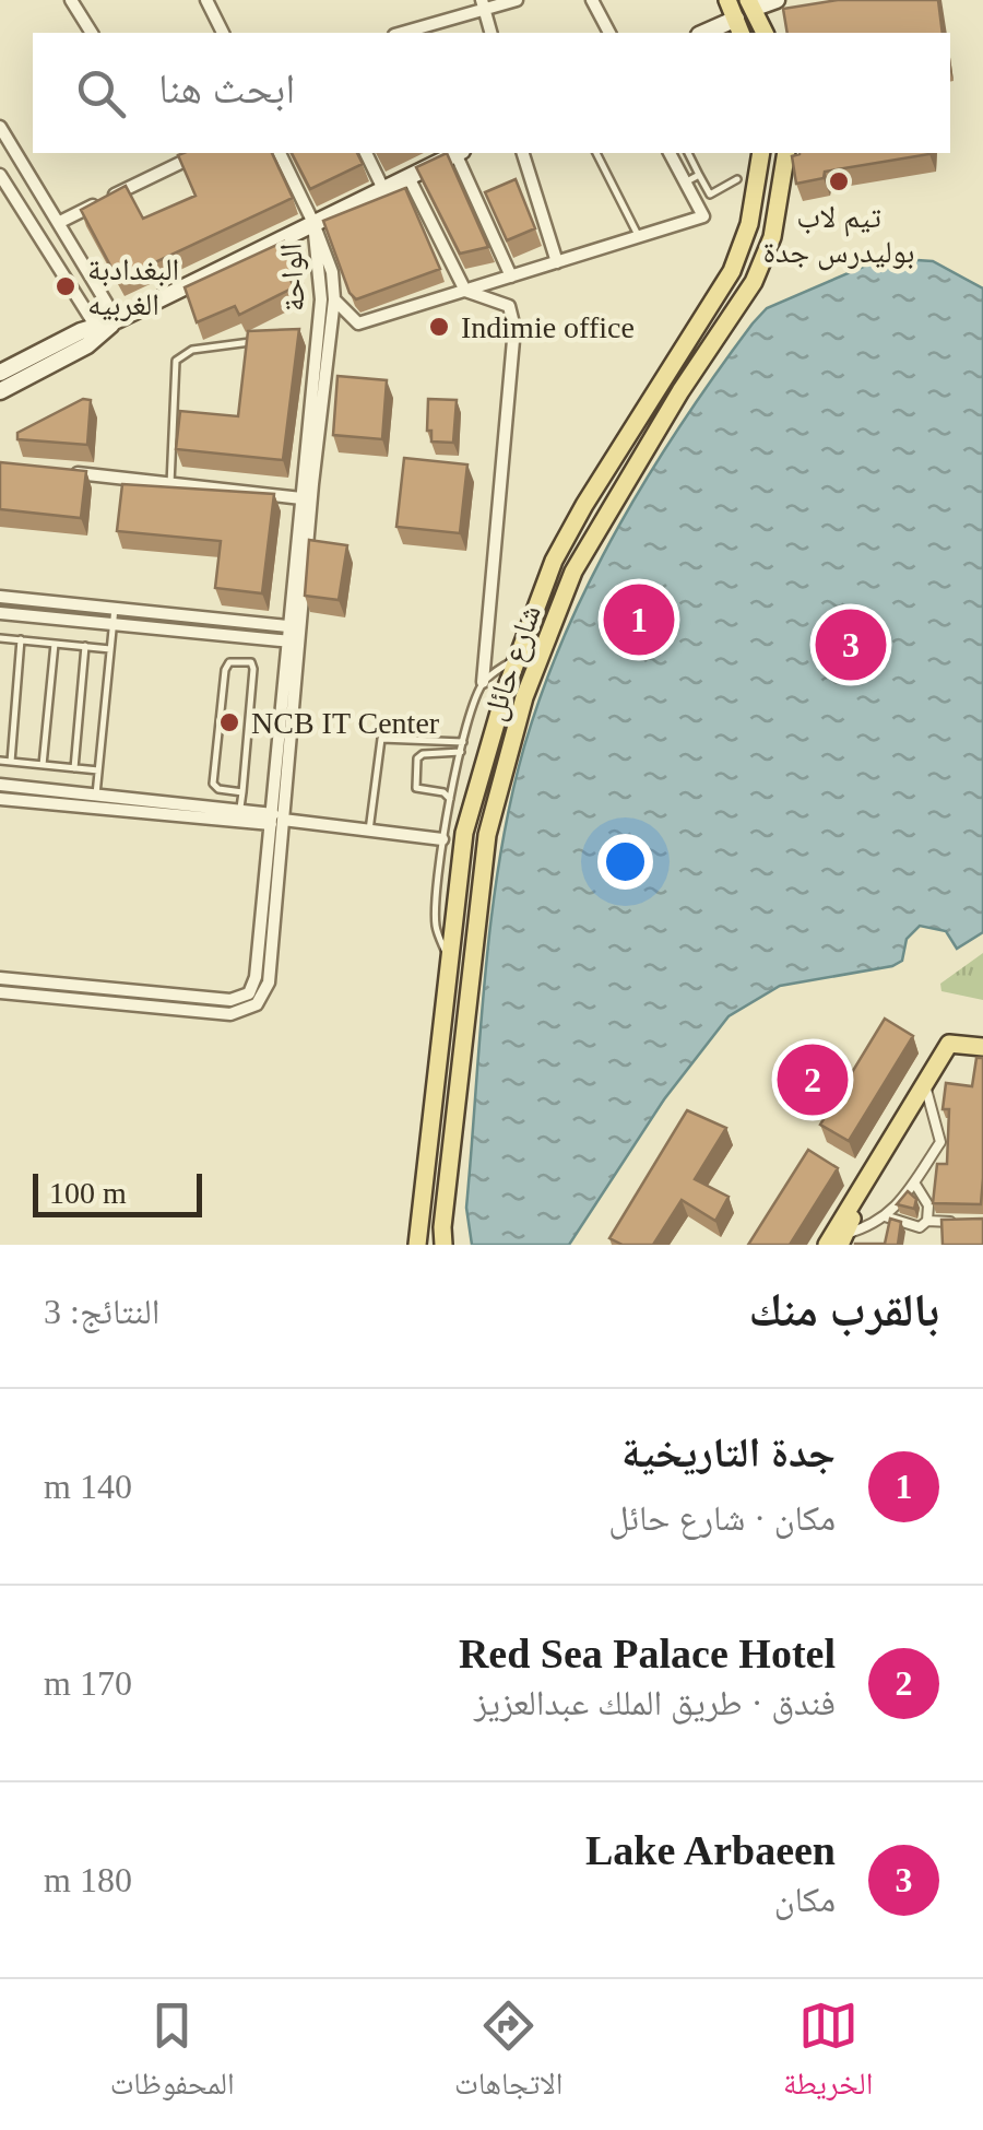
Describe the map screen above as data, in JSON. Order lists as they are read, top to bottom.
{
  "streets": {
    "main road": ["شارع حائل"],
    "street": ["الواحة"]
  },
  "places": [
    "تيم لاب بوليدرس جدة",
    "البغدادبة الغربيه",
    "Indimie office",
    "NCB IT Center"
  ],
  "scale_bar": "100 m",
  "page": {
    "search": "ابحث هنا",
    "pins": ["1", "3", "2"],
    "scale": "100 m",
    "heading": ["بالقرب منك", "النتائج: 3"],
    "list": [
      {
        "mark": "1",
        "name": "جدة التاريخية",
        "note": "مكان · شارع حائل",
        "value": "140 m"
      },
      {
        "mark": "2",
        "name": "Red Sea Palace Hotel",
        "note": "فندق · طريق الملك عبدالعزيز",
        "value": "170 m"
      },
      {
        "mark": "3",
        "name": "Lake Arbaeen",
        "note": "مكان",
        "value": "180 m"
      }
    ],
    "nav": ["الخريطة", "الاتجاهات", "المحفوظات"]
  }
}
